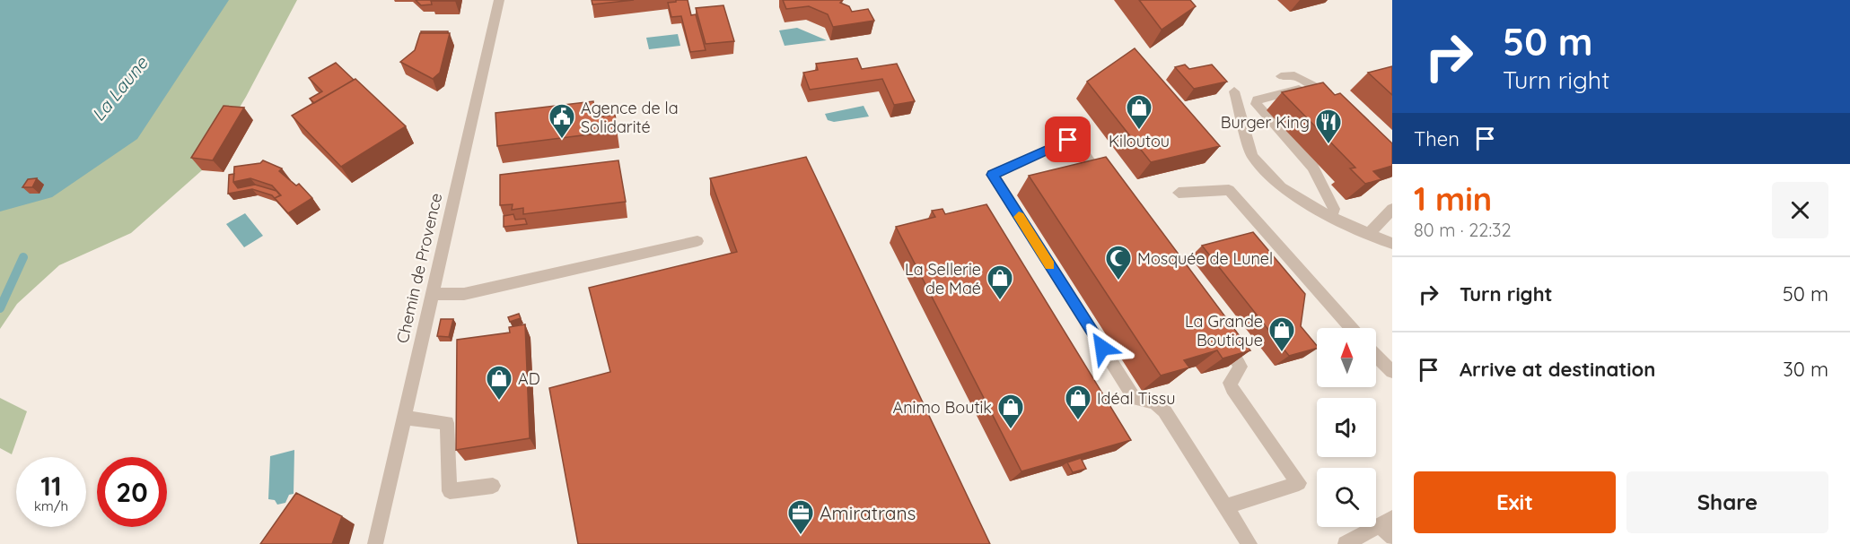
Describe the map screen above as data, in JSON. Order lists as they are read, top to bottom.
{
  "streets": {
    "street": ["Chemin de Provence"]
  },
  "water": ["La Laune"],
  "places": {
    "shop": [
      "Kiloutou",
      "La Sellerie de Maé",
      "La Grande Boutique",
      "AD",
      "Idéal Tissu",
      "Animo Boutik"
    ],
    "public building": ["Agence de la Solidarité"],
    "restaurant": ["Burger King"],
    "mosque": ["Mosquée de Lunel"],
    "office": ["Amiratrans"]
  },
  "north": "top",
  "page": {
    "turn": ["50 m", "Turn right"],
    "then": "Then",
    "heading": ["1 min", "80 m · 22:32"],
    "list": [
      {
        "name": "Turn right",
        "value": "50 m"
      },
      {
        "name": "Arrive at destination",
        "value": "30 m"
      }
    ],
    "speed": "11 km/h",
    "limit": "20",
    "buttons": ["Exit", "Share"]
  }
}
